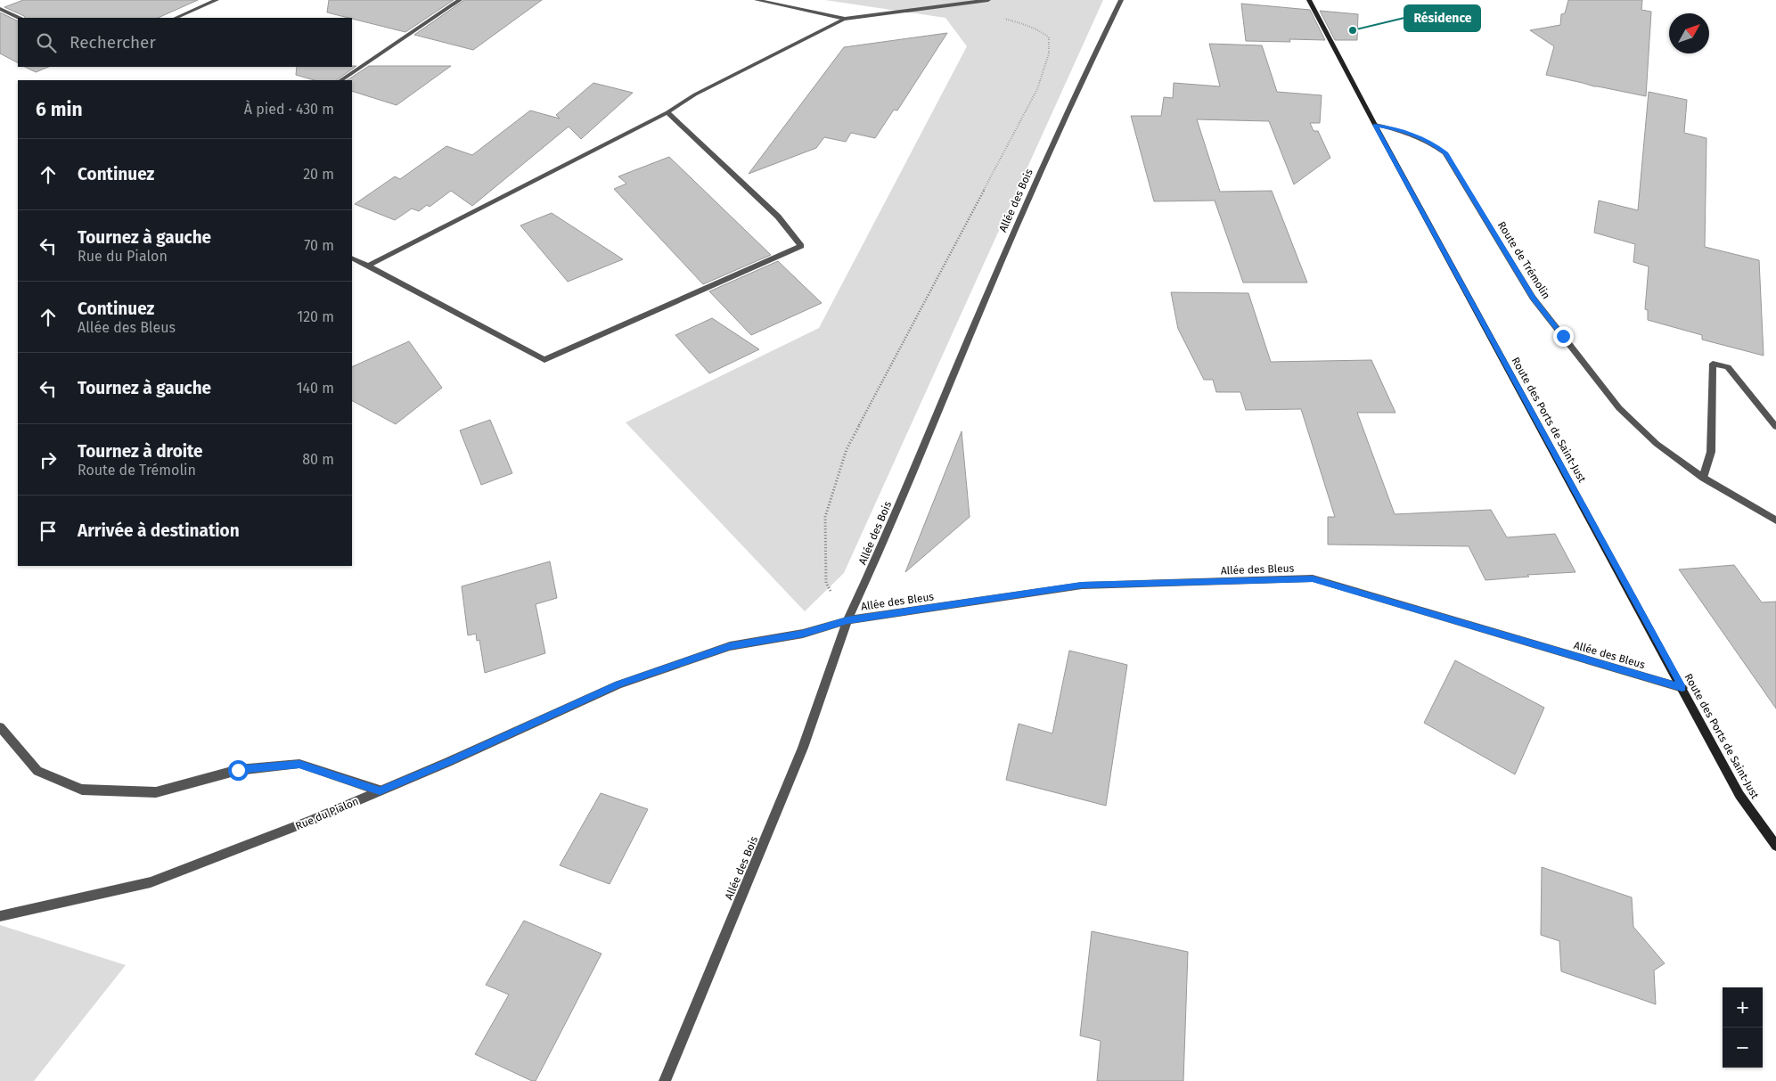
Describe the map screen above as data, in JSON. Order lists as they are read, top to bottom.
{
  "streets": {
    "main road": ["Route des Ports de Saint-Just"],
    "street": [
      "Allée des Bois",
      "Route de Trémolin",
      "Allée des Bleus",
      "Rue du Pialon"
    ]
  },
  "crossings": [
    ["Allée des Bois", "Allée des Bleus"],
    ["Allée des Bois", "Rue du Pialon"],
    ["Route de Trémolin", "Route des Ports de Saint-Just"],
    ["Route des Ports de Saint-Just", "Allée des Bleus"],
    ["Allée des Bleus", "Rue du Pialon"]
  ],
  "places": ["Résidence"],
  "north": "top right",
  "page": {
    "search": "Rechercher",
    "heading": ["6 min", "À pied · 430 m"],
    "list": [
      ["Continuez", "20 m"],
      ["Tournez à gauche", "Rue du Pialon", "70 m"],
      ["Continuez", "Allée des Bleus", "120 m"],
      ["Tournez à gauche", "140 m"],
      ["Tournez à droite", "Route de Trémolin", "80 m"],
      "Arrivée à destination"
    ],
    "map_buttons": ["+", "−"]
  }
}
